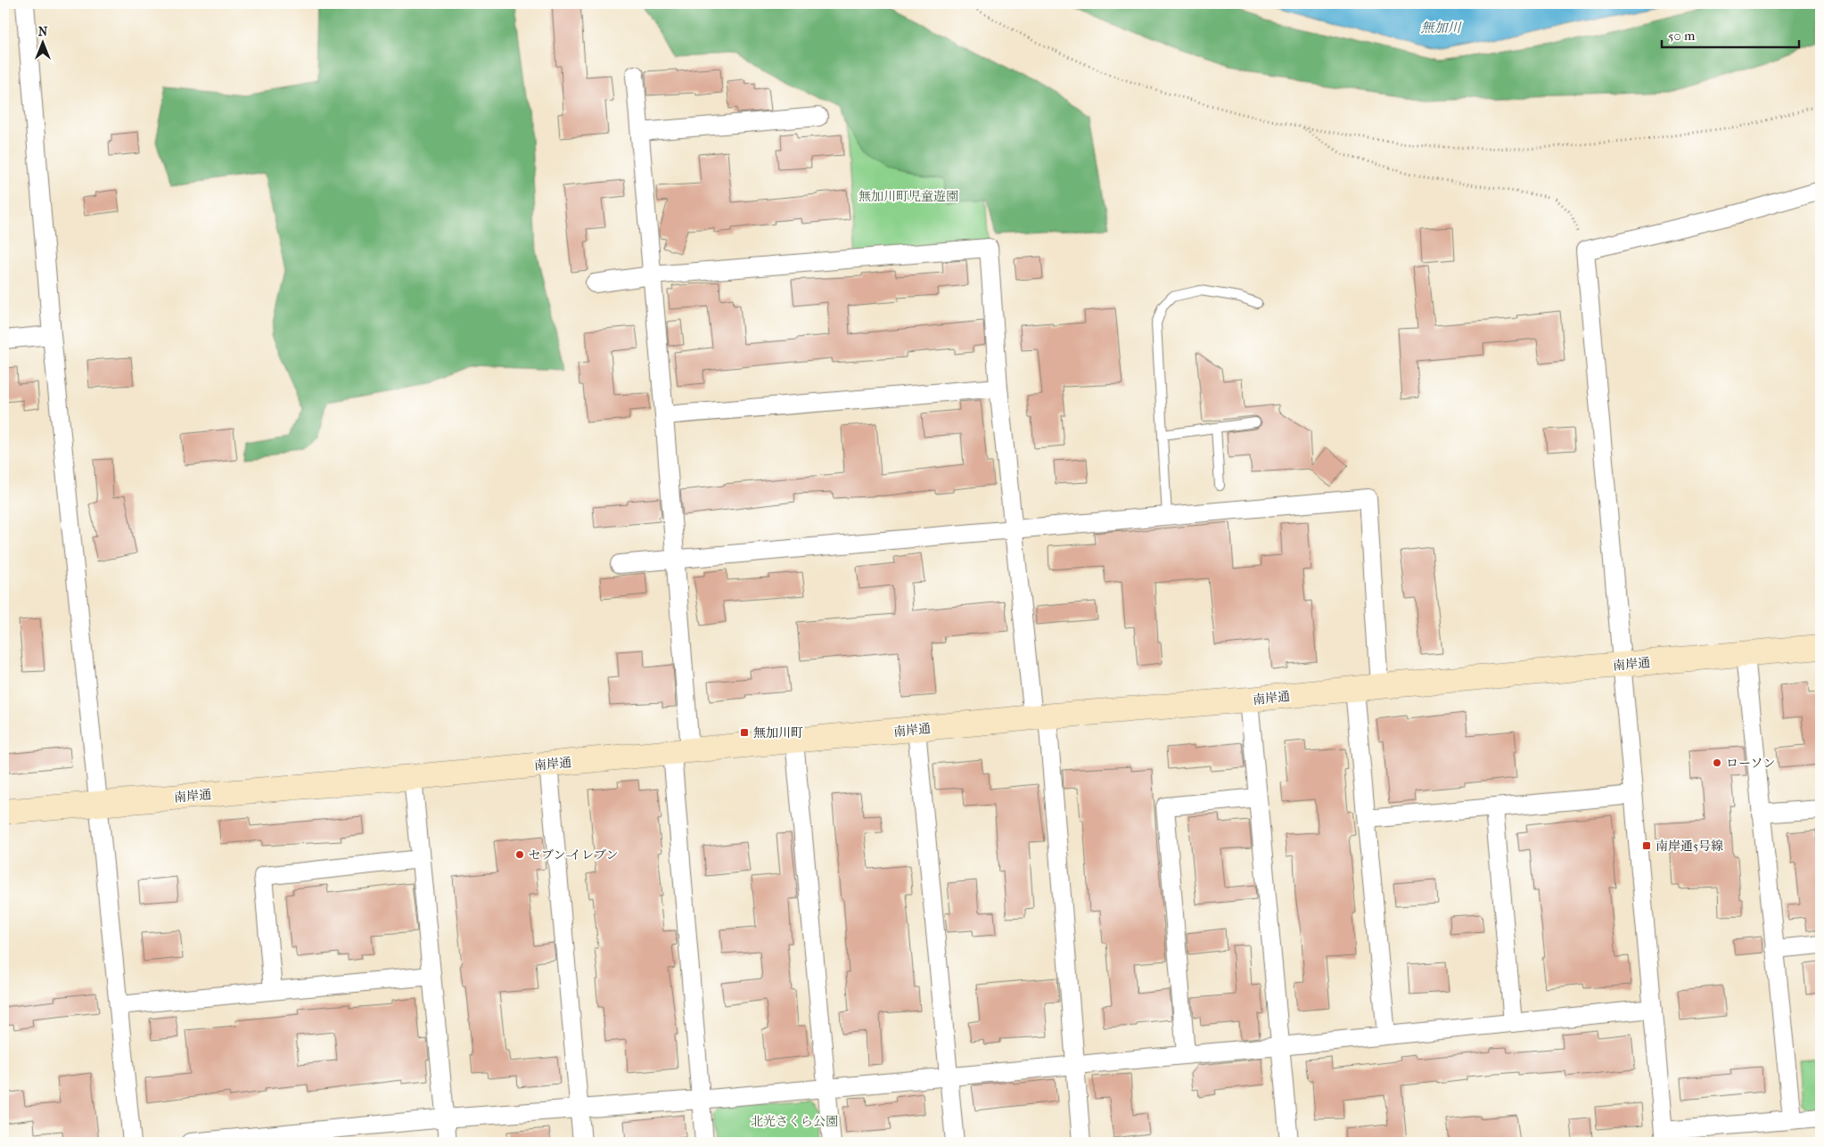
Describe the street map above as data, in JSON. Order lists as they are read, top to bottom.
{
  "streets": {
    "main road": ["南岸通"]
  },
  "water": ["無加川"],
  "parks": ["無加川町児童遊園", "北光さくら公園"],
  "places": {
    "transit": ["無加川町", "南岸通5号線"],
    "other": ["ローソン", "セブン-イレブン"]
  },
  "scale_bar": "50 m",
  "north": "top"
}
